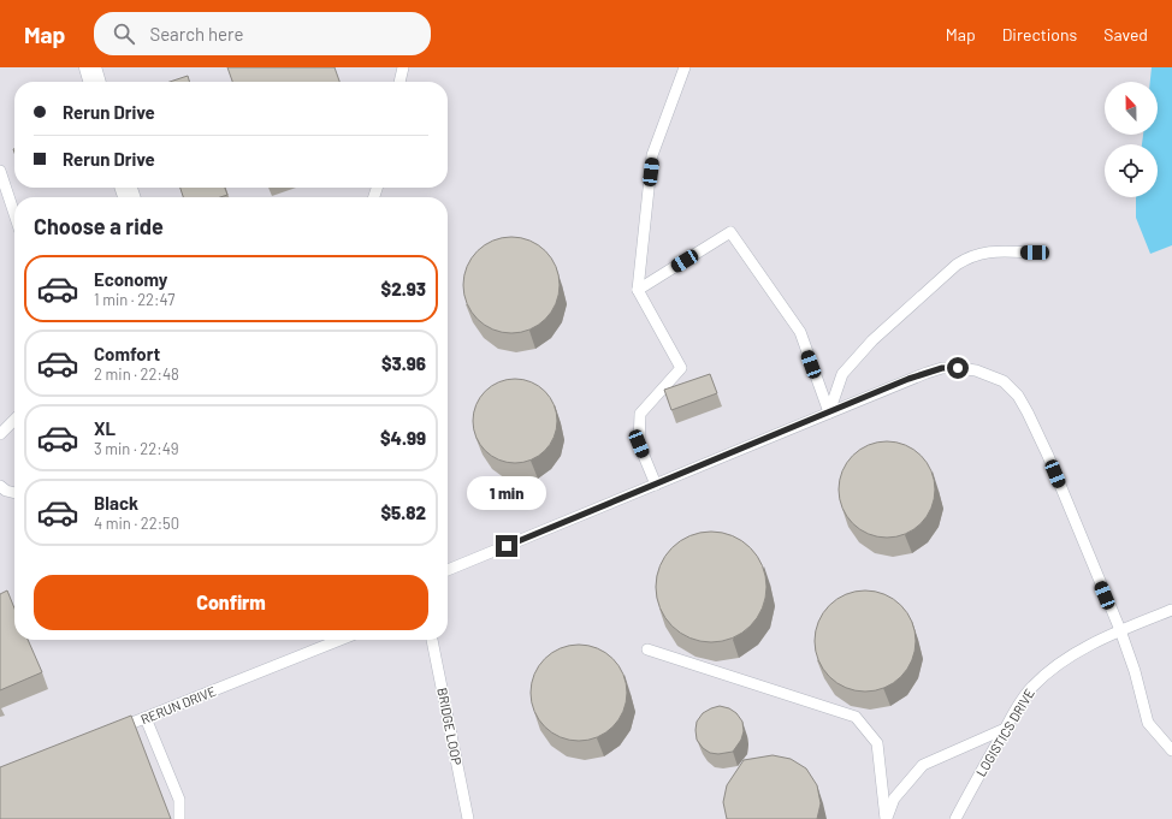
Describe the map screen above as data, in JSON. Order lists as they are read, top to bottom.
{
  "streets": {
    "lane": ["RERUN DRIVE", "BRIDGE LOOP", "LOGISTICS DRIVE"]
  },
  "north": "top",
  "page": {
    "header": "Map",
    "search": "Search here",
    "nav": ["Map", "Directions", "Saved"],
    "banner": ["Rerun Drive", "Rerun Drive"],
    "heading": "Choose a ride",
    "list": [
      {
        "name": "Economy",
        "note": "1 min · 22:47",
        "value": "$2.93"
      },
      {
        "name": "Comfort",
        "note": "2 min · 22:48",
        "value": "$3.96"
      },
      {
        "name": "XL",
        "note": "3 min · 22:49",
        "value": "$4.99"
      },
      {
        "name": "Black",
        "note": "4 min · 22:50",
        "value": "$5.82"
      }
    ],
    "bubble": "1 min",
    "buttons": "Confirm"
  }
}
